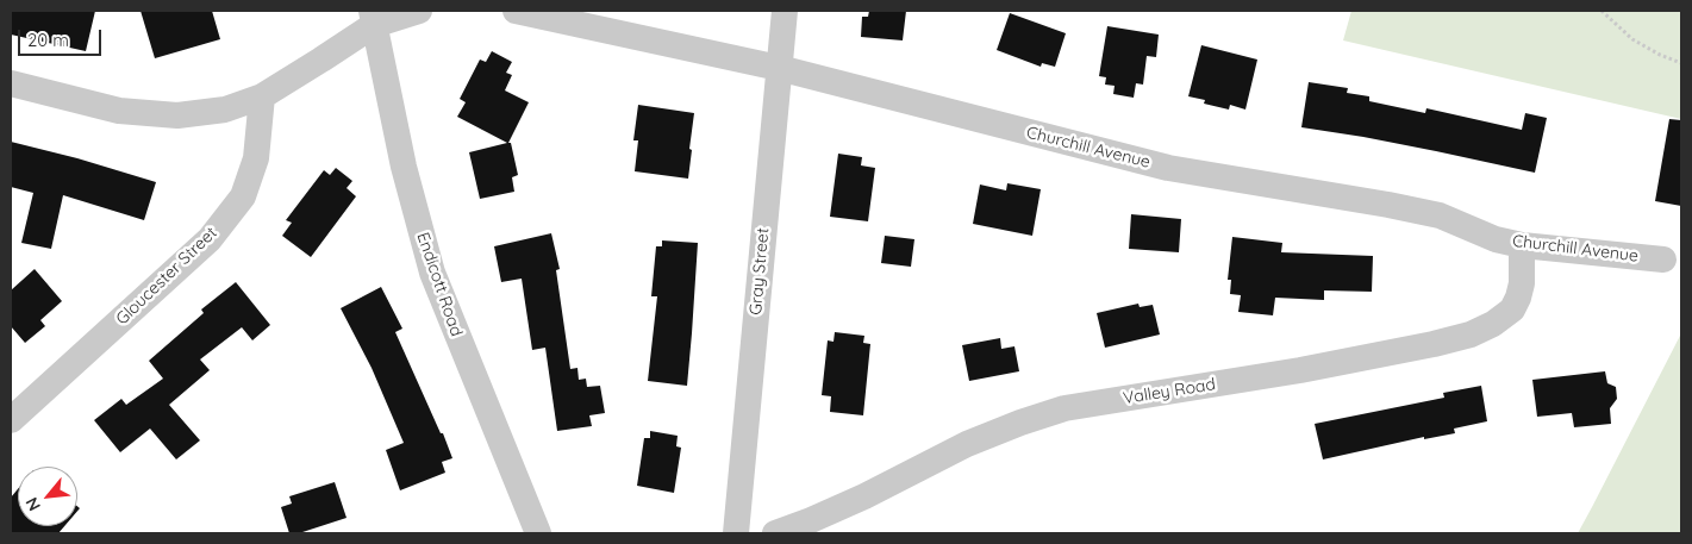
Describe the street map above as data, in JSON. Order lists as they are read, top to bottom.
{
  "streets": {
    "street": [
      "Churchill Avenue",
      "Gray Street",
      "Gloucester Street",
      "Endicott Road",
      "Valley Road"
    ]
  },
  "crossings": [
    ["Churchill Avenue", "Gray Street"],
    ["Churchill Avenue", "Valley Road"]
  ],
  "scale_bar": "20 m",
  "north": "bottom left"
}
